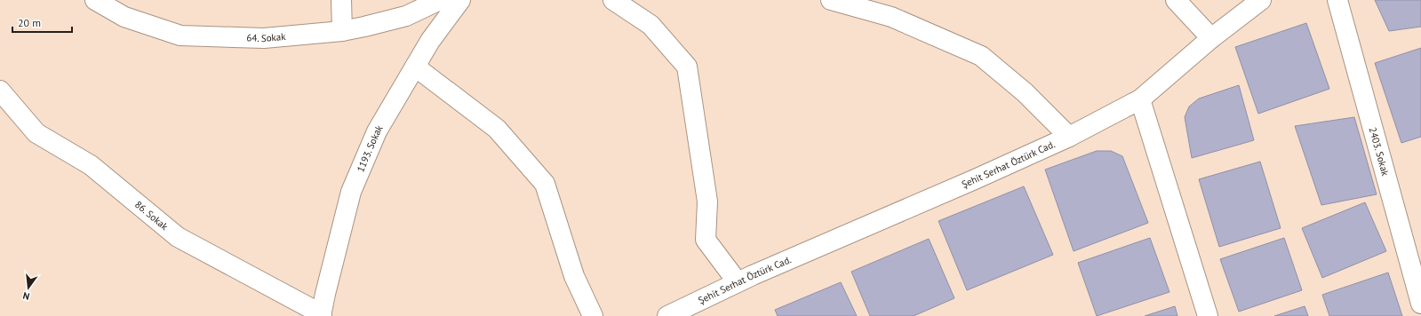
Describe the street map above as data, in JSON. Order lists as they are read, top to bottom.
{
  "streets": {
    "street": [
      "64. Sokak",
      "1193. Sokak",
      "2403. Sokak",
      "Şehit Serhat Öztürk Cad.",
      "86. Sokak"
    ]
  },
  "crossings": [
    ["1193. Sokak", "86. Sokak"]
  ],
  "scale_bar": "20 m",
  "north": "bottom"
}
